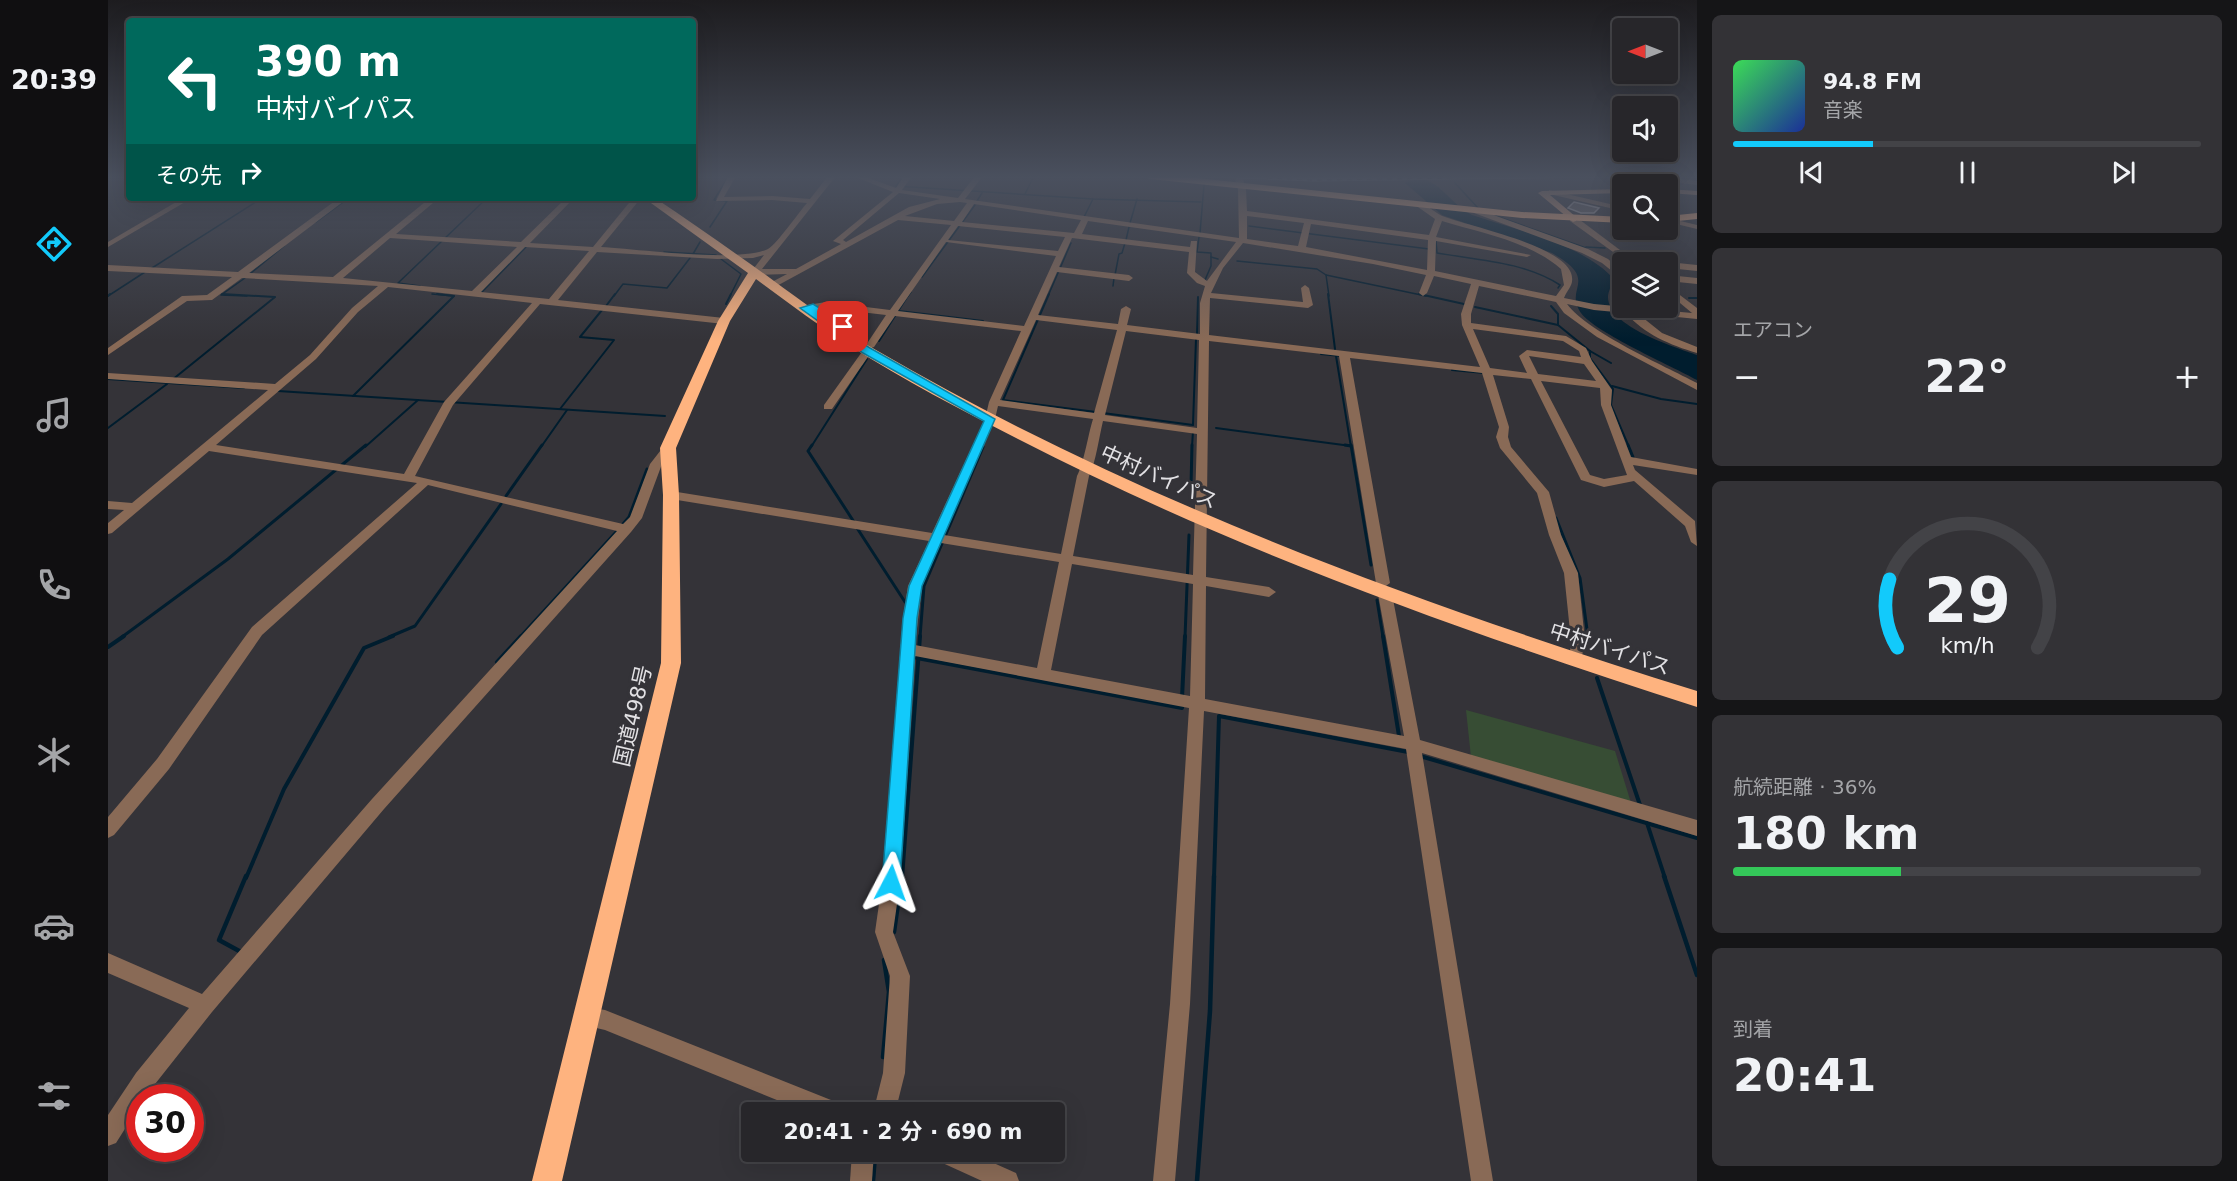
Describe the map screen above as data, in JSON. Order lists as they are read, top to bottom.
{
  "streets": {
    "highway": ["中村バイパス", "国道498号"]
  },
  "crossings": [
    ["中村バイパス", "国道498号"]
  ],
  "north": "left",
  "page": {
    "tabs": "20:39",
    "turn": ["390 m", "中村バイパス"],
    "song": ["94.8 FM", "音楽"],
    "then": "その先",
    "tile": [
      "エアコン",
      ["航続距離 · 36%", "180 km"],
      ["到着", "20:41"]
    ],
    "heat": ["−", "22°", "+"],
    "limit": "30",
    "trip": "20:41 · 2 分 · 690 m",
    "gauge": ["29", "km/h"]
  }
}
